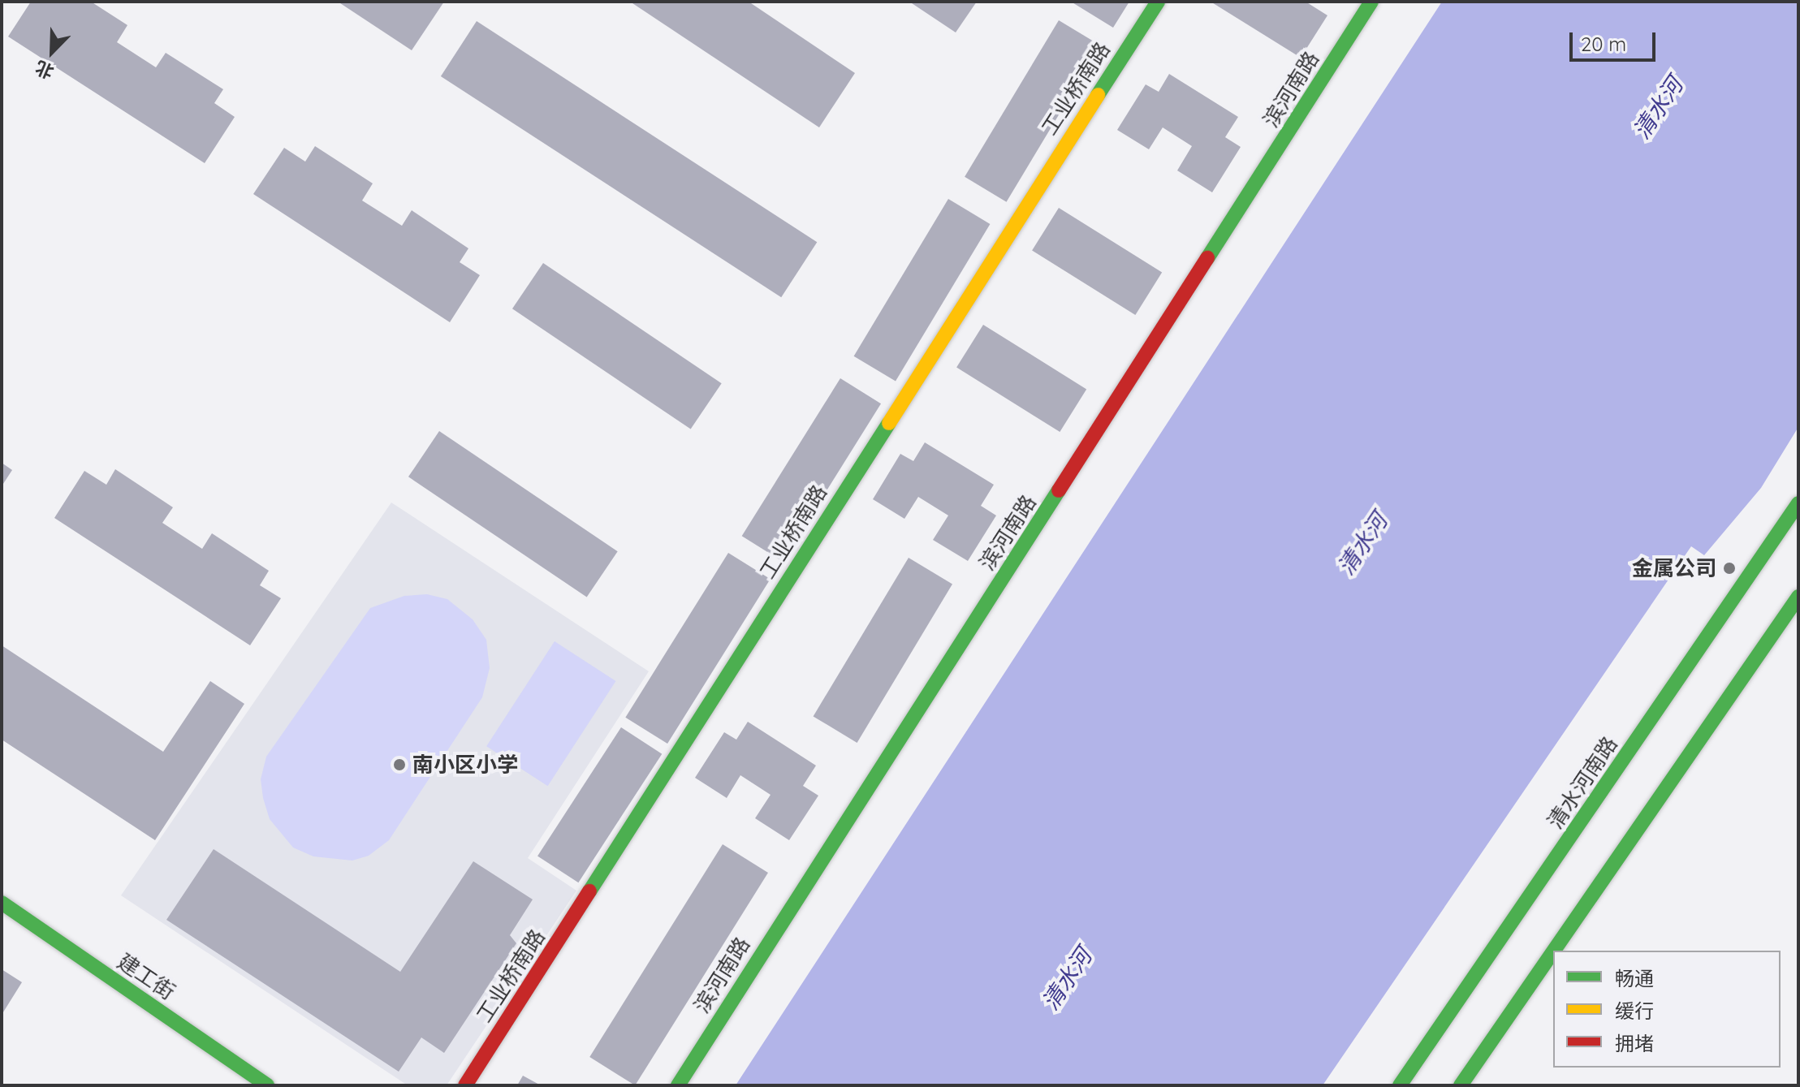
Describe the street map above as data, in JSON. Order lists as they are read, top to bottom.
{
  "streets": {
    "main road": [
      "工业桥南路",
      "滨河南路",
      "清水河南路",
      "建工街"
    ]
  },
  "water": ["清水河"],
  "places": ["金属公司", "南小区小学"],
  "legend": ["畅通", "缓行", "拥堵"],
  "scale_bar": "20 m",
  "north": "bottom left"
}
